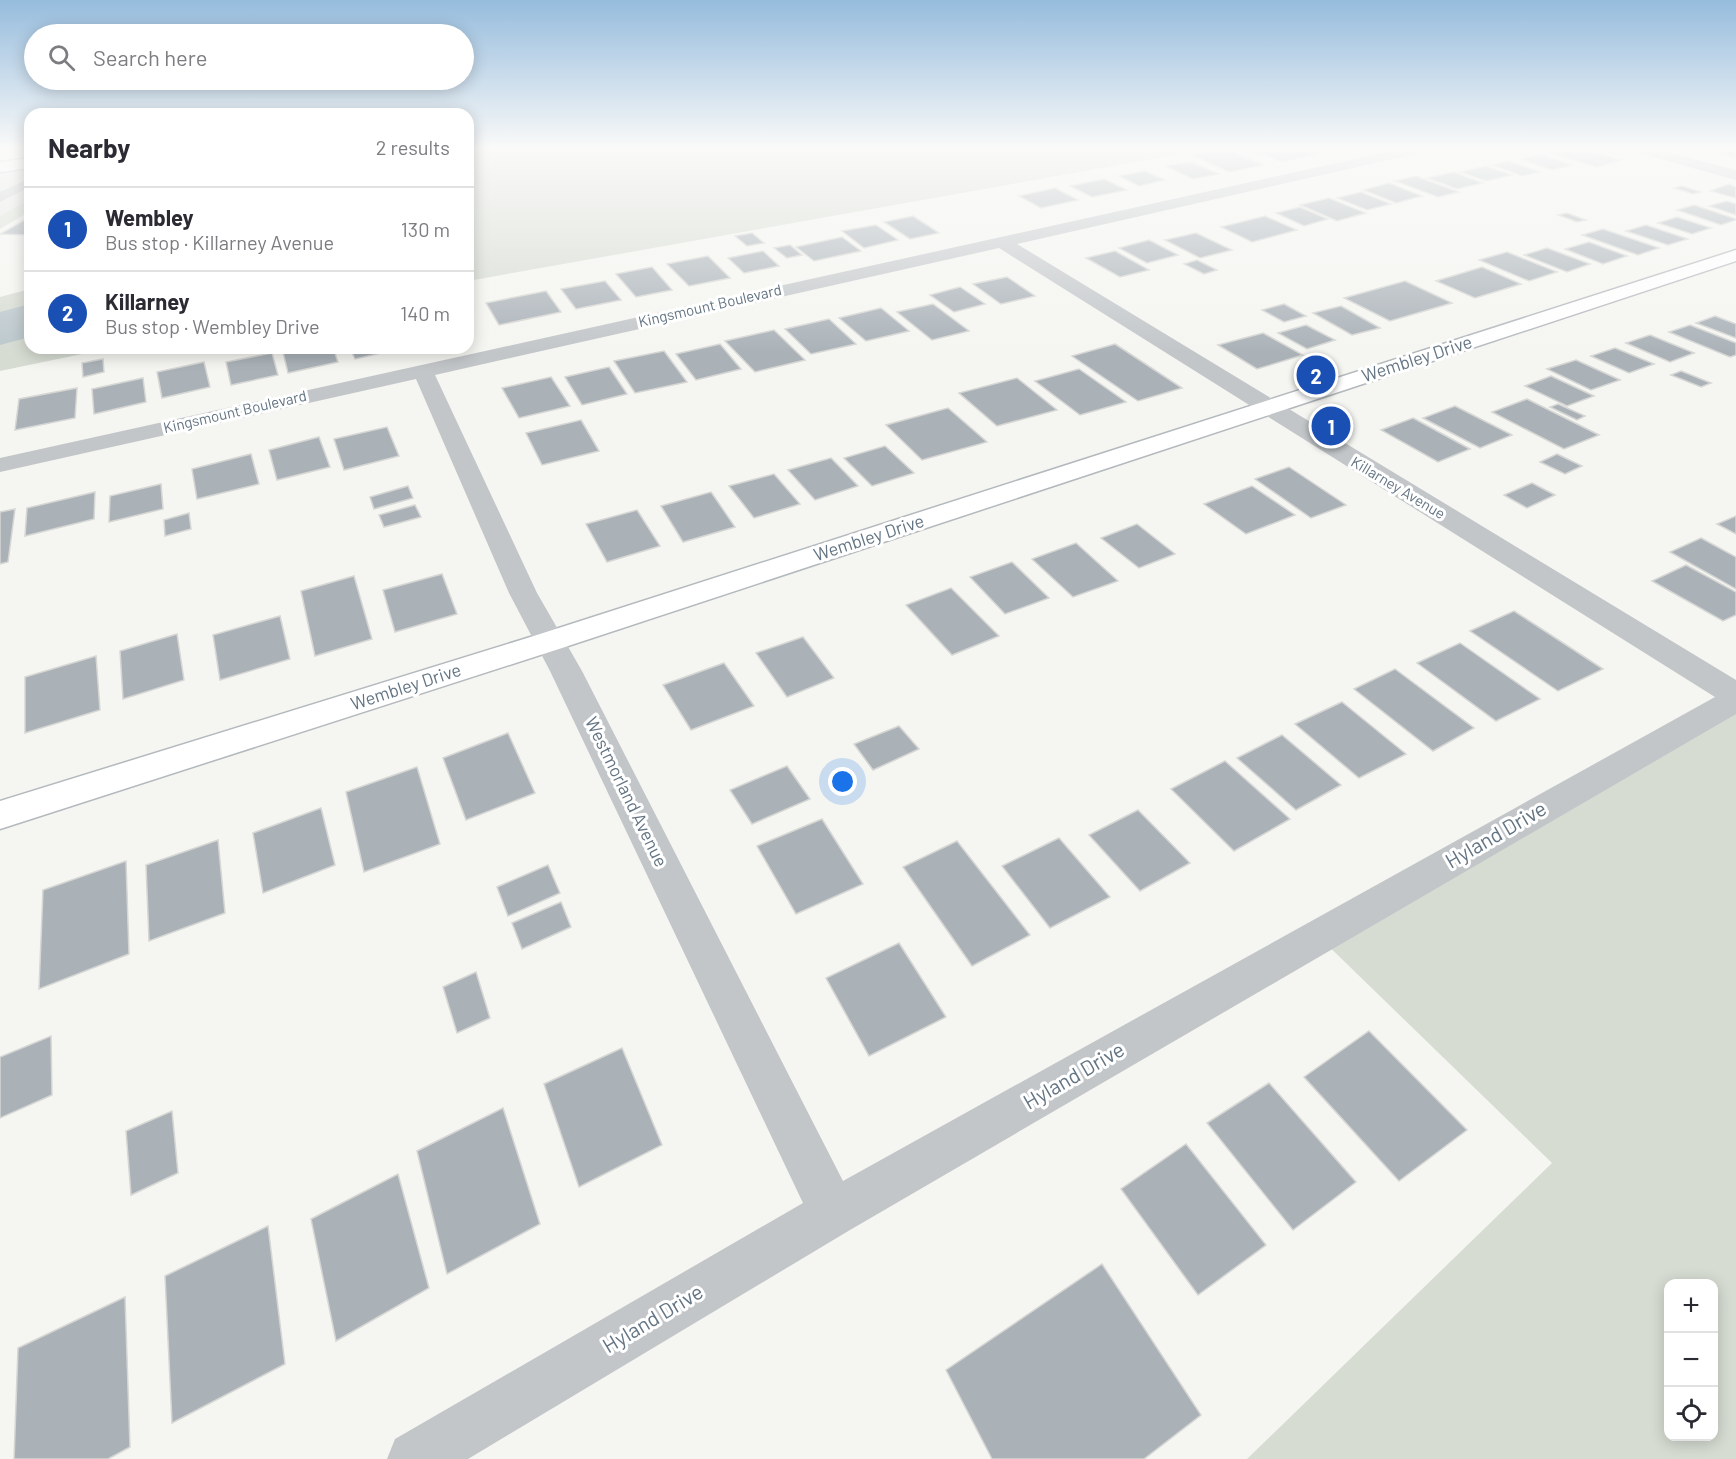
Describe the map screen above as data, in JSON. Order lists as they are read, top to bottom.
{
  "streets": {
    "street": [
      "Kingsmount Boulevard",
      "Wembley Drive",
      "Killarney Avenue",
      "Westmorland Avenue",
      "Hyland Drive"
    ]
  },
  "crossings": [
    ["Kingsmount Boulevard", "Killarney Avenue"],
    ["Kingsmount Boulevard", "Westmorland Avenue"],
    ["Wembley Drive", "Killarney Avenue"],
    ["Wembley Drive", "Westmorland Avenue"],
    ["Killarney Avenue", "Hyland Drive"],
    ["Westmorland Avenue", "Hyland Drive"]
  ],
  "page": {
    "search": "Search here",
    "heading": ["Nearby", "2 results"],
    "list": [
      {
        "mark": "1",
        "name": "Wembley",
        "note": "Bus stop · Killarney Avenue",
        "value": "130 m"
      },
      {
        "mark": "2",
        "name": "Killarney",
        "note": "Bus stop · Wembley Drive",
        "value": "140 m"
      }
    ],
    "pins": ["2", "1"],
    "map_buttons": ["+", "−"]
  }
}
